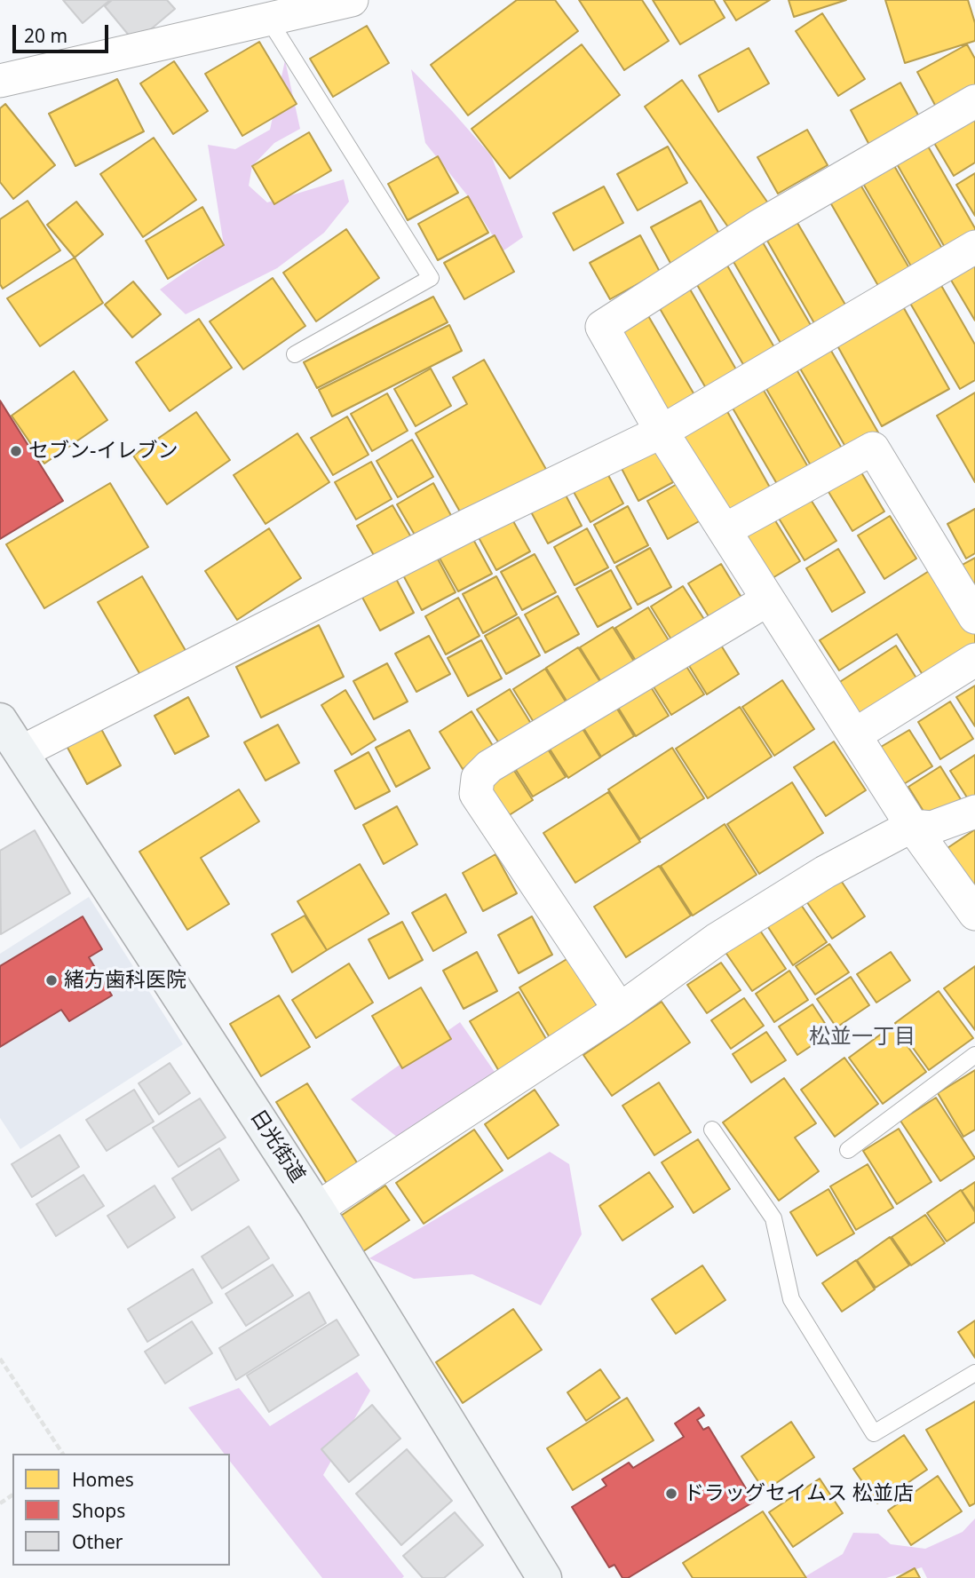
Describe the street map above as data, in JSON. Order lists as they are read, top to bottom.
{
  "streets": {
    "main road": ["日光街道"]
  },
  "districts": ["松並一丁目"],
  "places": ["セブン-イレブン", "緒方歯科医院", "ドラッグセイムス 松並店"],
  "legend": ["Homes", "Shops", "Other"],
  "scale_bar": "20 m"
}
